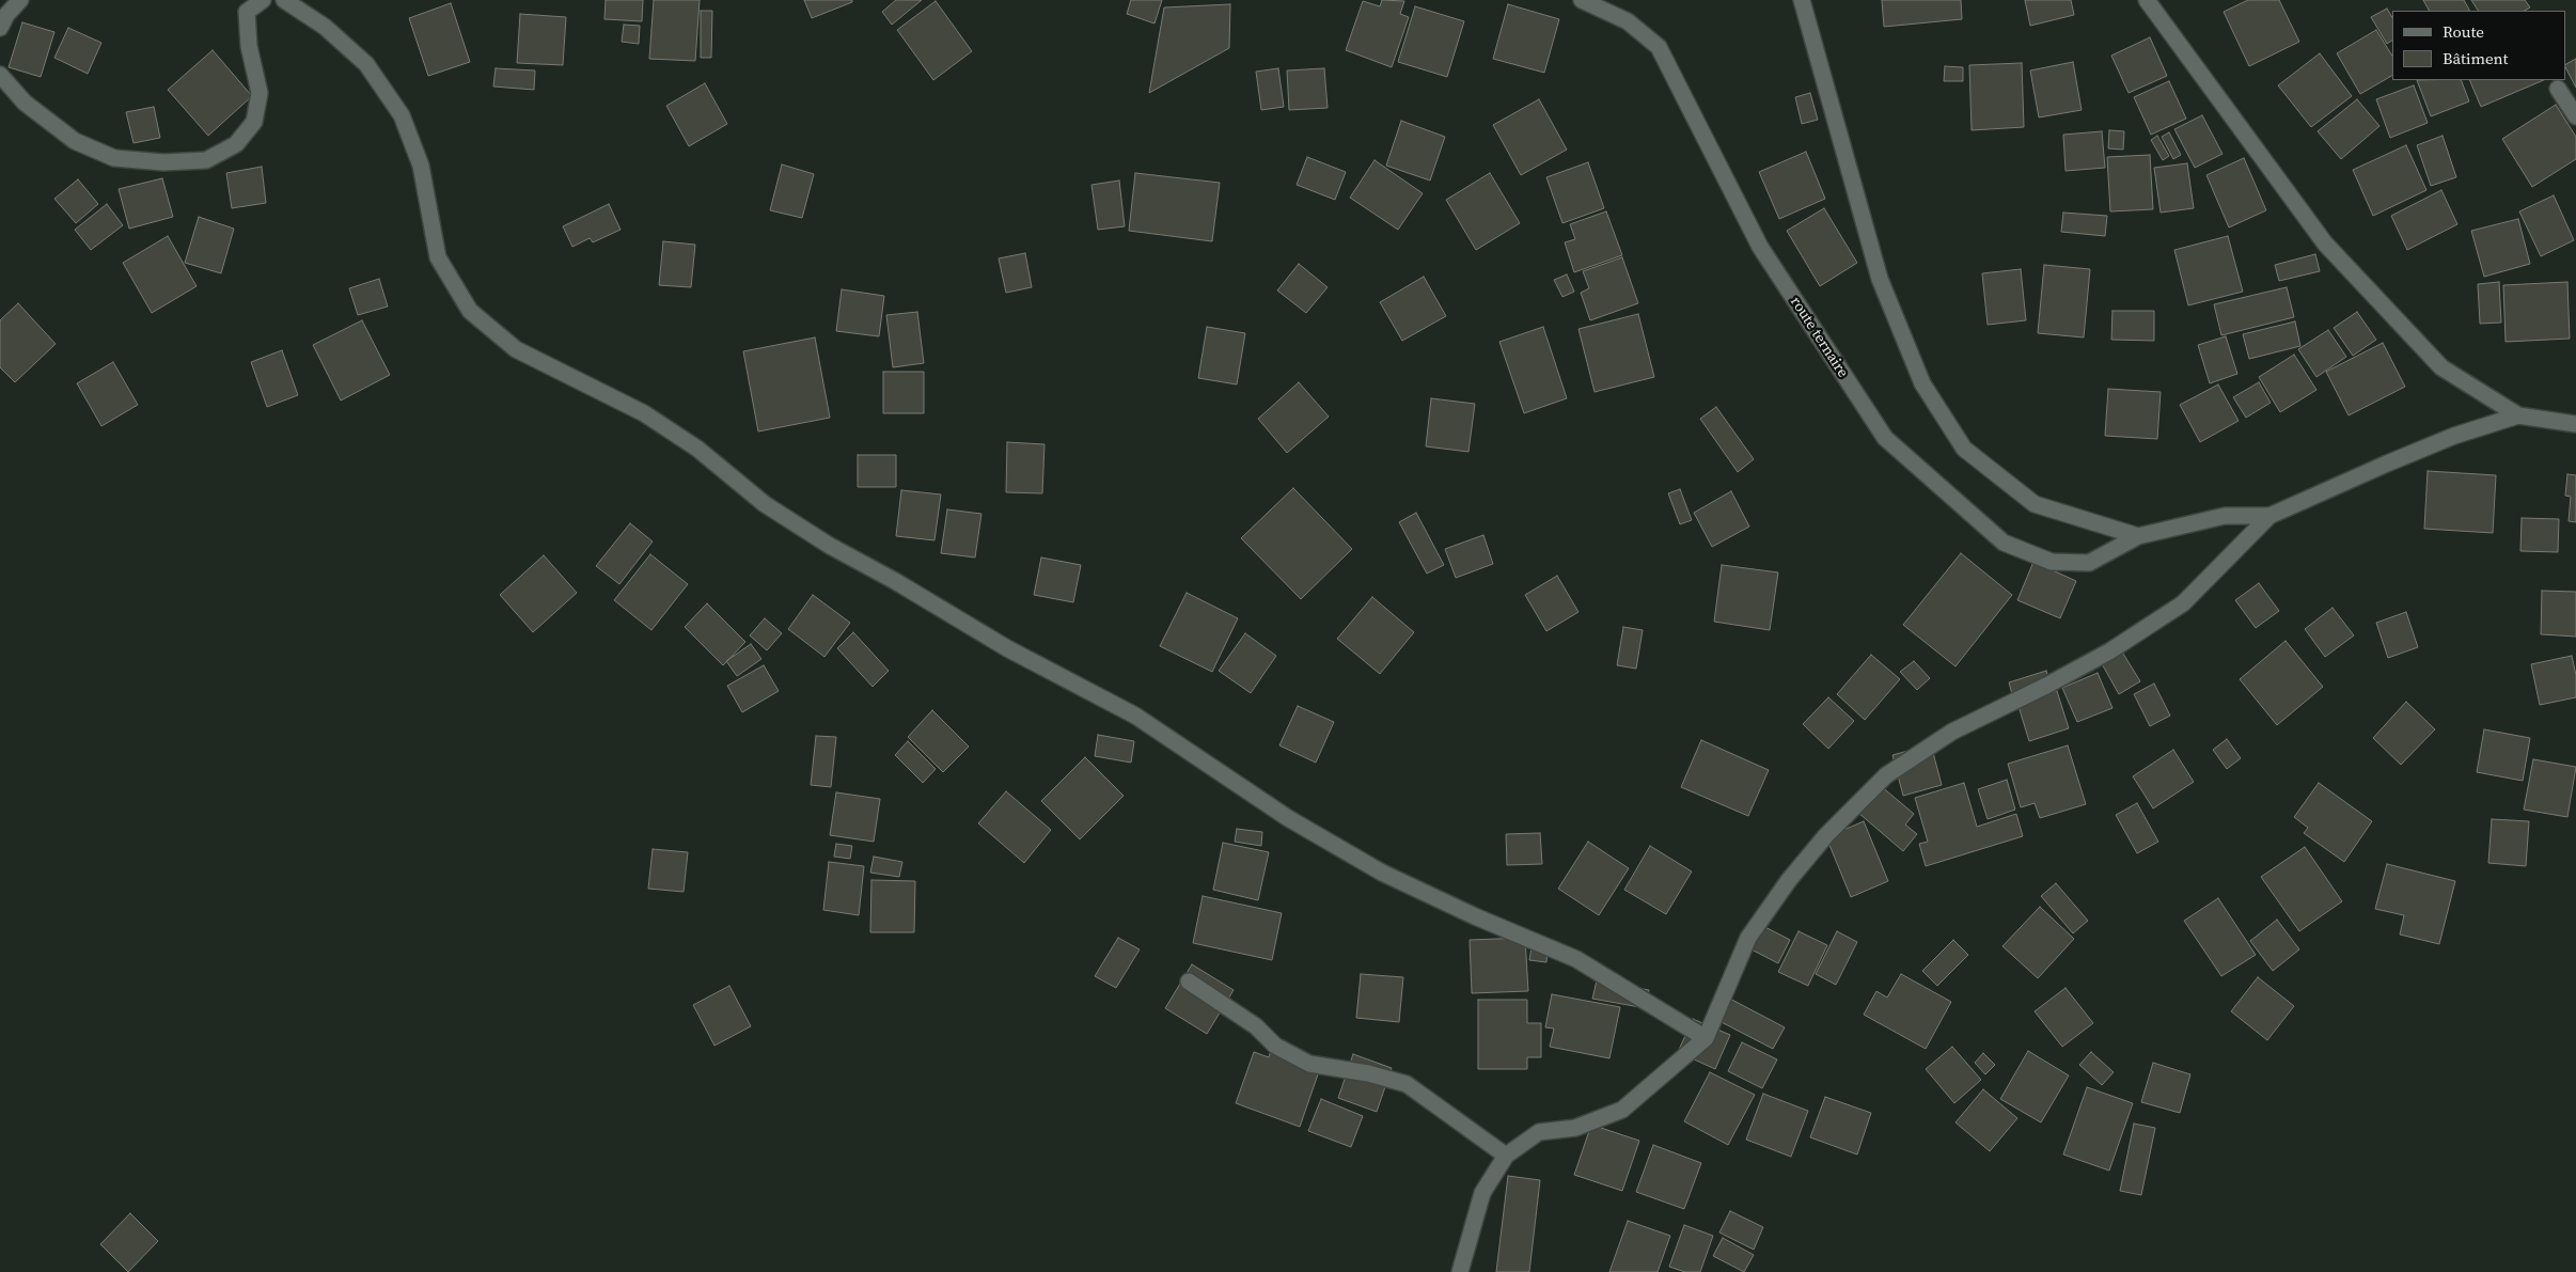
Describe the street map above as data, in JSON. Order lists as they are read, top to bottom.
{
  "streets": {
    "street": ["route ternaire"]
  },
  "legend": ["Route", "Bâtiment"]
}
